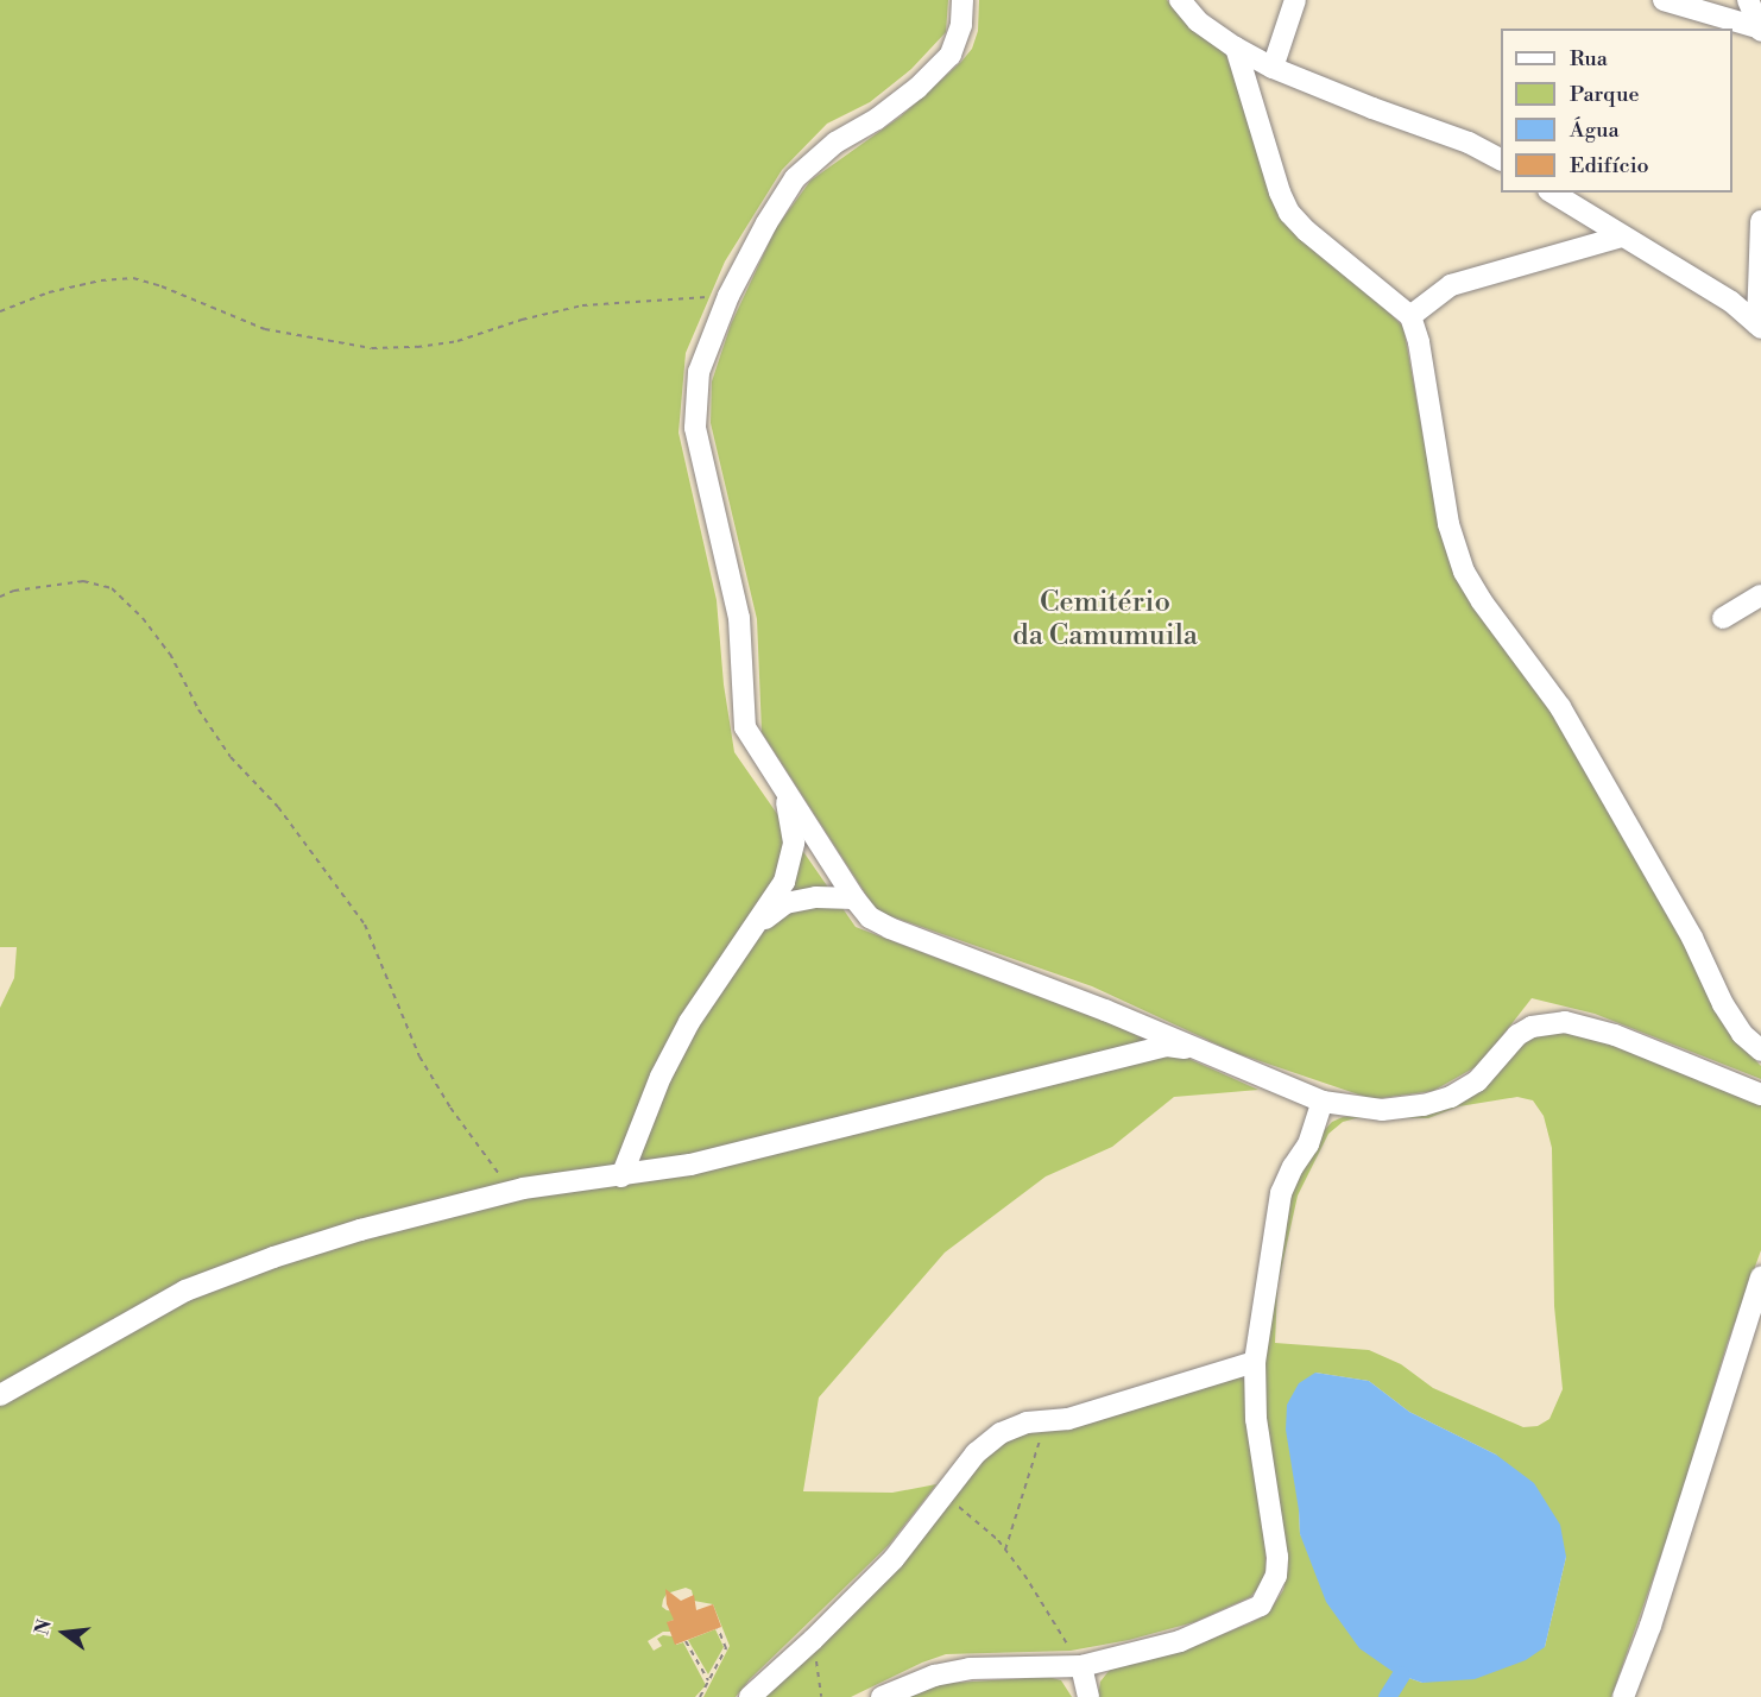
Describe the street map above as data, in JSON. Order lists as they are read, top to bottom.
{
  "parks": ["Cemitério da Camumuila"],
  "legend": [
    "Rua",
    "Parque",
    "Água",
    "Edifício"
  ],
  "north": "left"
}
